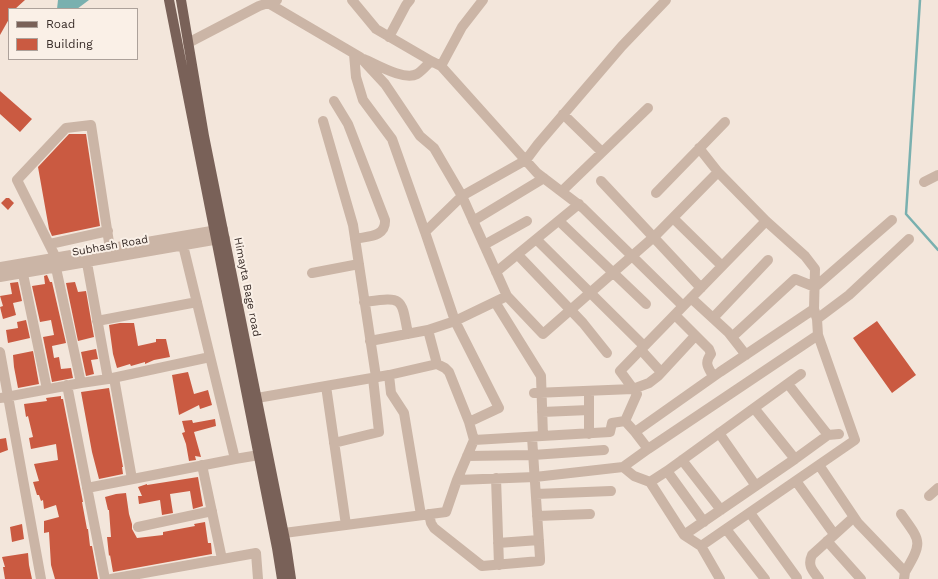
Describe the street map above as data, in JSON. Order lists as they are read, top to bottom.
{
  "streets": {
    "main road": ["Himayta Bage road"],
    "street": ["Subhash Road"]
  },
  "crossings": [
    ["Subhash Road", "Himayta Bage road"]
  ],
  "legend": ["Road", "Building"]
}
